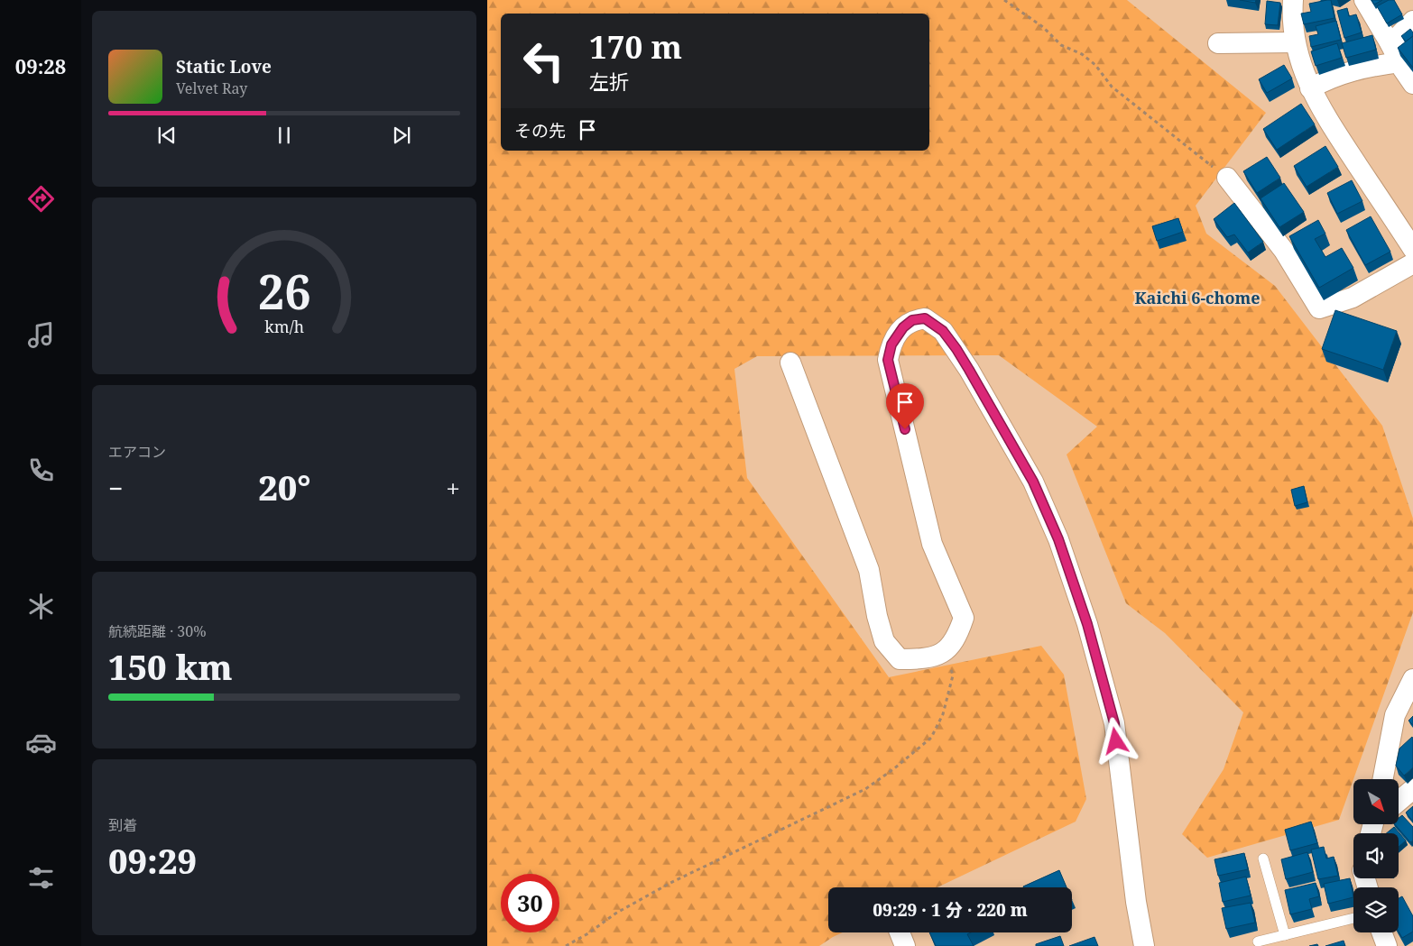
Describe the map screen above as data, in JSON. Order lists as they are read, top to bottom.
{
  "districts": ["Kaichi 6-chome"],
  "north": "bottom right",
  "page": {
    "tabs": "09:28",
    "turn": ["170 m", "左折"],
    "song": ["Static Love", "Velvet Ray"],
    "then": "その先",
    "tile": [
      "エアコン",
      ["航続距離 · 30%", "150 km"],
      ["到着", "09:29"]
    ],
    "heat": ["−", "20°", "+"],
    "limit": "30",
    "trip": "09:29 · 1 分 · 220 m",
    "gauge": ["26", "km/h"]
  }
}
